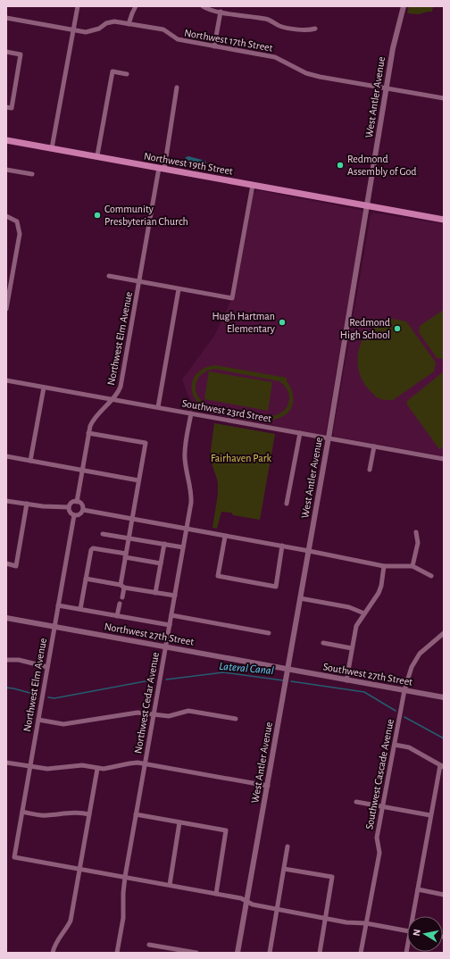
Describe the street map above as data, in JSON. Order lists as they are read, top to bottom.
{
  "streets": {
    "main road": ["Northwest 19th Street"],
    "street": [
      "Northwest 17th Street",
      "West Antler Avenue",
      "Northwest Elm Avenue",
      "Southwest 23rd Street",
      "Northwest 27th Street",
      "Southwest 27th Street",
      "Northwest Cedar Avenue",
      "Southwest Cascade Avenue"
    ]
  },
  "crossings": [
    ["Northwest 17th Street", "West Antler Avenue"],
    ["West Antler Avenue", "Northwest 19th Street"],
    ["West Antler Avenue", "Southwest 23rd Street"],
    ["West Antler Avenue", "Northwest 27th Street"],
    ["West Antler Avenue", "Southwest 27th Street"],
    ["Northwest 19th Street", "Northwest Elm Avenue"],
    ["Northwest Elm Avenue", "Southwest 23rd Street"],
    ["Northwest Elm Avenue", "Northwest 27th Street"],
    ["Southwest 23rd Street", "Northwest Cedar Avenue"],
    ["Northwest 27th Street", "Southwest 27th Street"],
    ["Northwest 27th Street", "Northwest Cedar Avenue"],
    ["Southwest 27th Street", "Southwest Cascade Avenue"]
  ],
  "water": ["Lateral Canal"],
  "parks": ["Fairhaven Park"],
  "places": [
    "Redmond Assembly of God",
    "Community Presbyterian Church",
    "Hugh Hartman Elementary",
    "Redmond High School"
  ],
  "north": "left"
}
